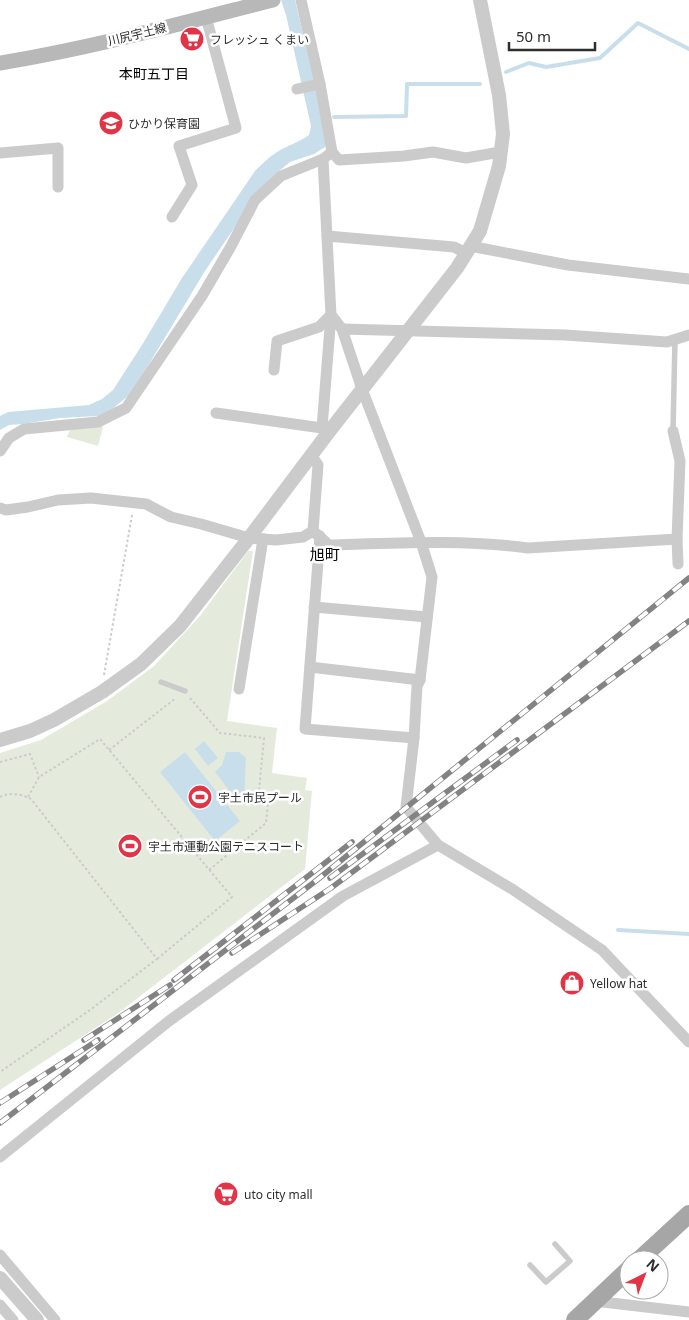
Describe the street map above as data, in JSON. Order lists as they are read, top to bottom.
{
  "streets": {
    "main road": ["川尻宇土線"]
  },
  "districts": ["本町五丁目", "旭町"],
  "places": {
    "supermarket": ["フレッシュ くまい", "uto city mall"],
    "school or university": ["ひかり保育園"],
    "sports": ["宇土市民プール", "宇土市運動公園テニスコート"],
    "shop": ["Yellow hat"]
  },
  "scale_bar": "50 m",
  "north": "top right"
}
